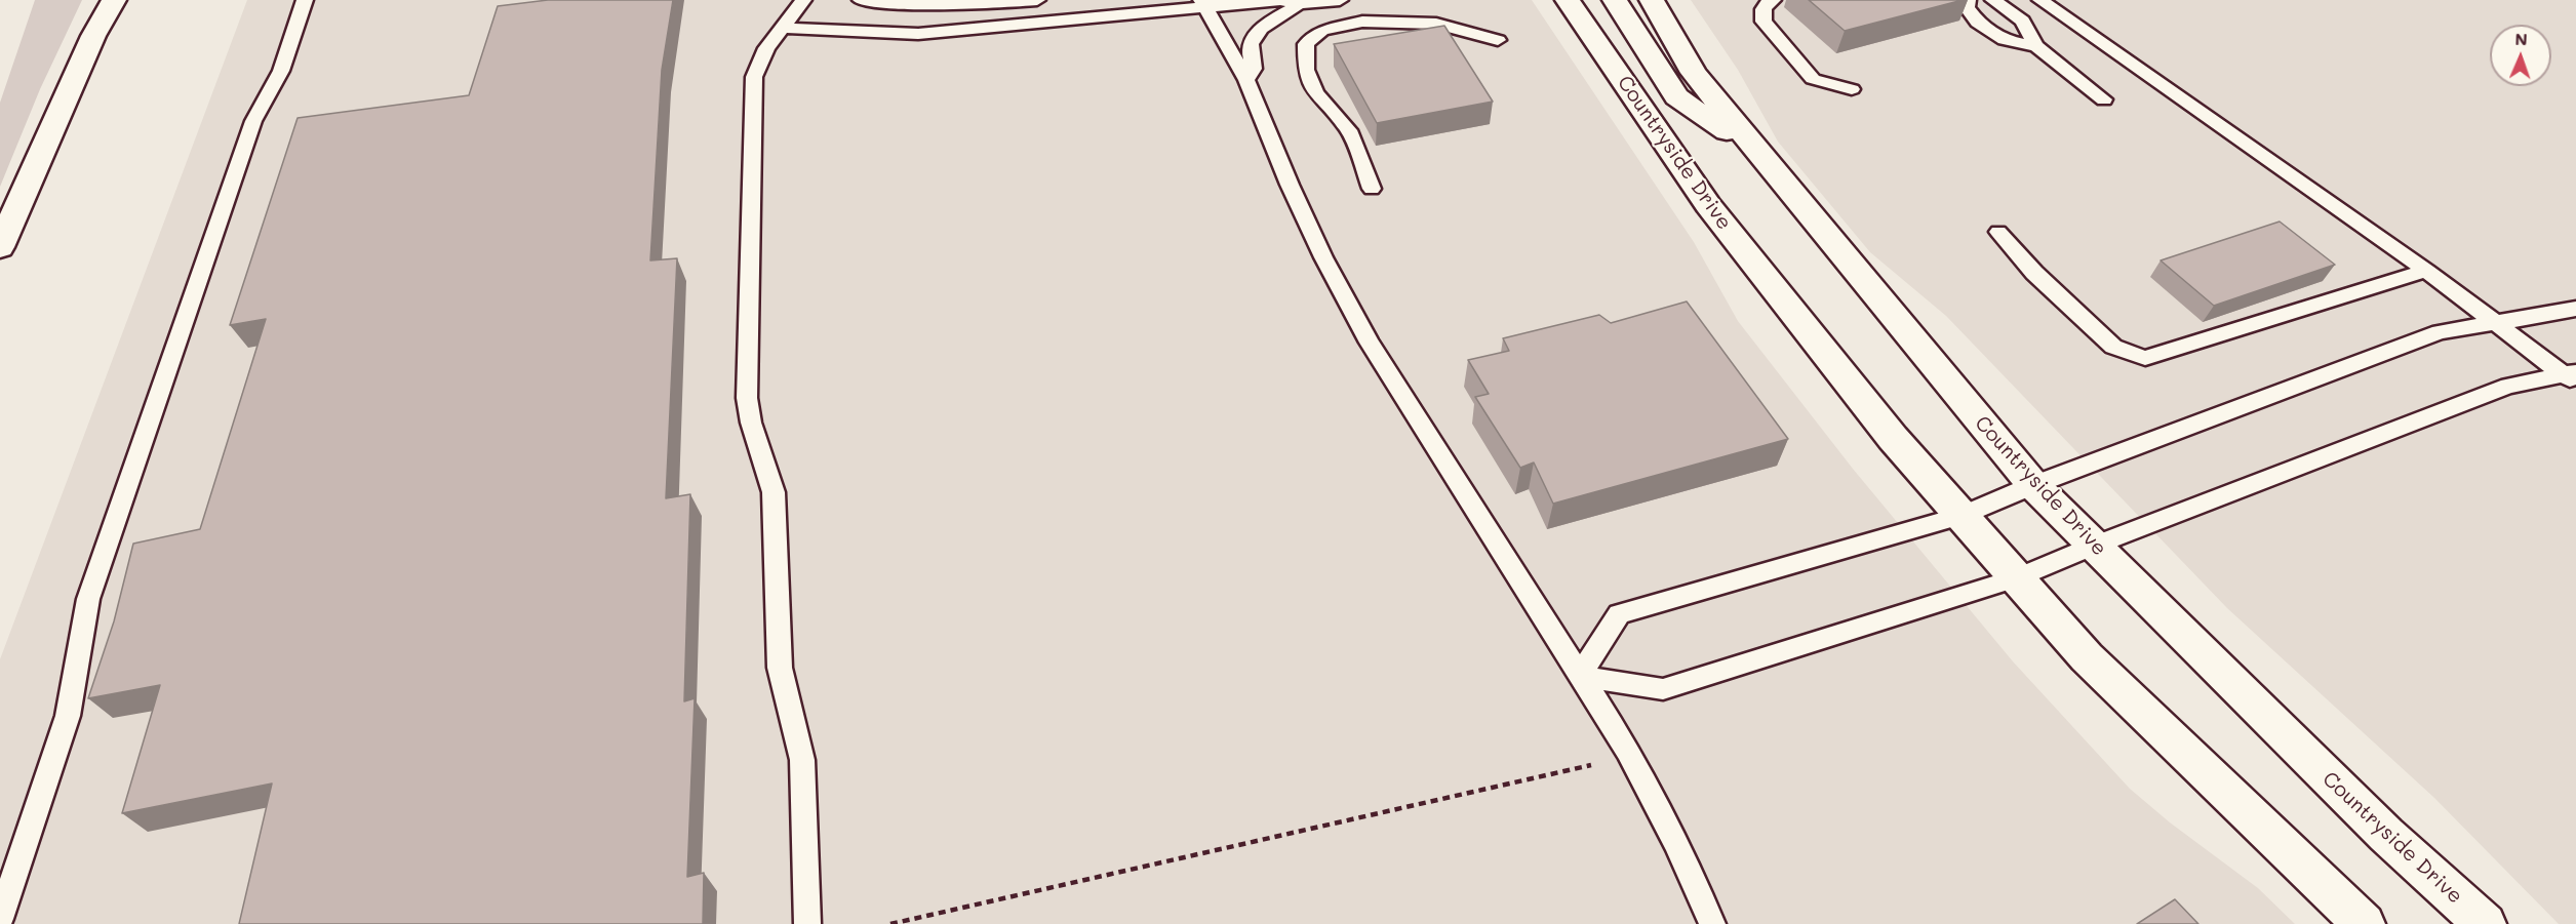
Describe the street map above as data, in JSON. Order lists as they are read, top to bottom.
{
  "streets": {
    "main road": ["Countryside Drive"]
  },
  "north": "top"
}
